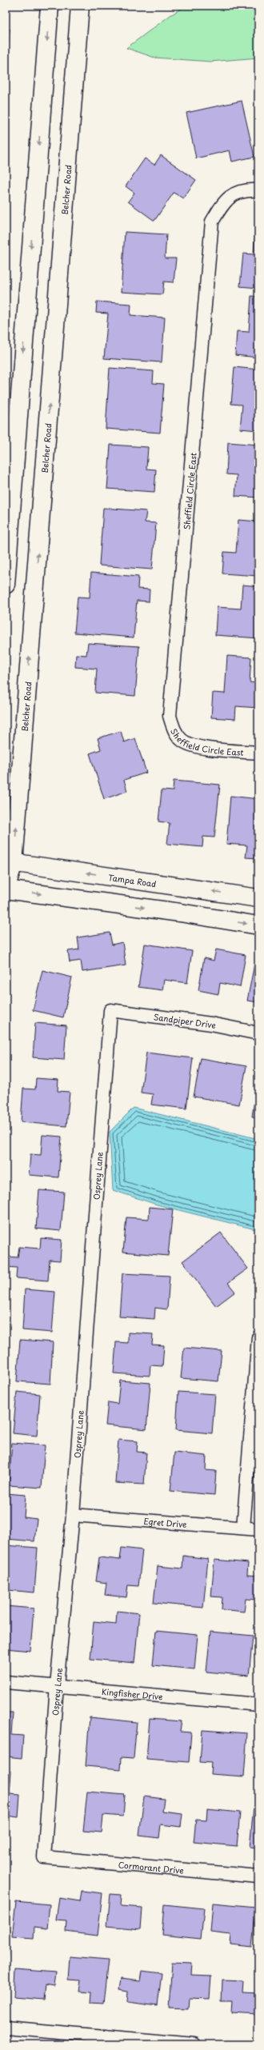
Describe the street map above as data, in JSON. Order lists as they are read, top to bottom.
{
  "streets": {
    "main road": ["Belcher Road", "Tampa Road"],
    "street": [
      "Sheffield Circle East",
      "Sandpiper Drive",
      "Osprey Lane",
      "Egret Drive",
      "Kingfisher Drive",
      "Cormorant Drive"
    ]
  },
  "crossings": [
    ["Belcher Road", "Tampa Road"],
    ["Sandpiper Drive", "Osprey Lane"],
    ["Osprey Lane", "Egret Drive"],
    ["Osprey Lane", "Kingfisher Drive"],
    ["Osprey Lane", "Cormorant Drive"]
  ]
}
